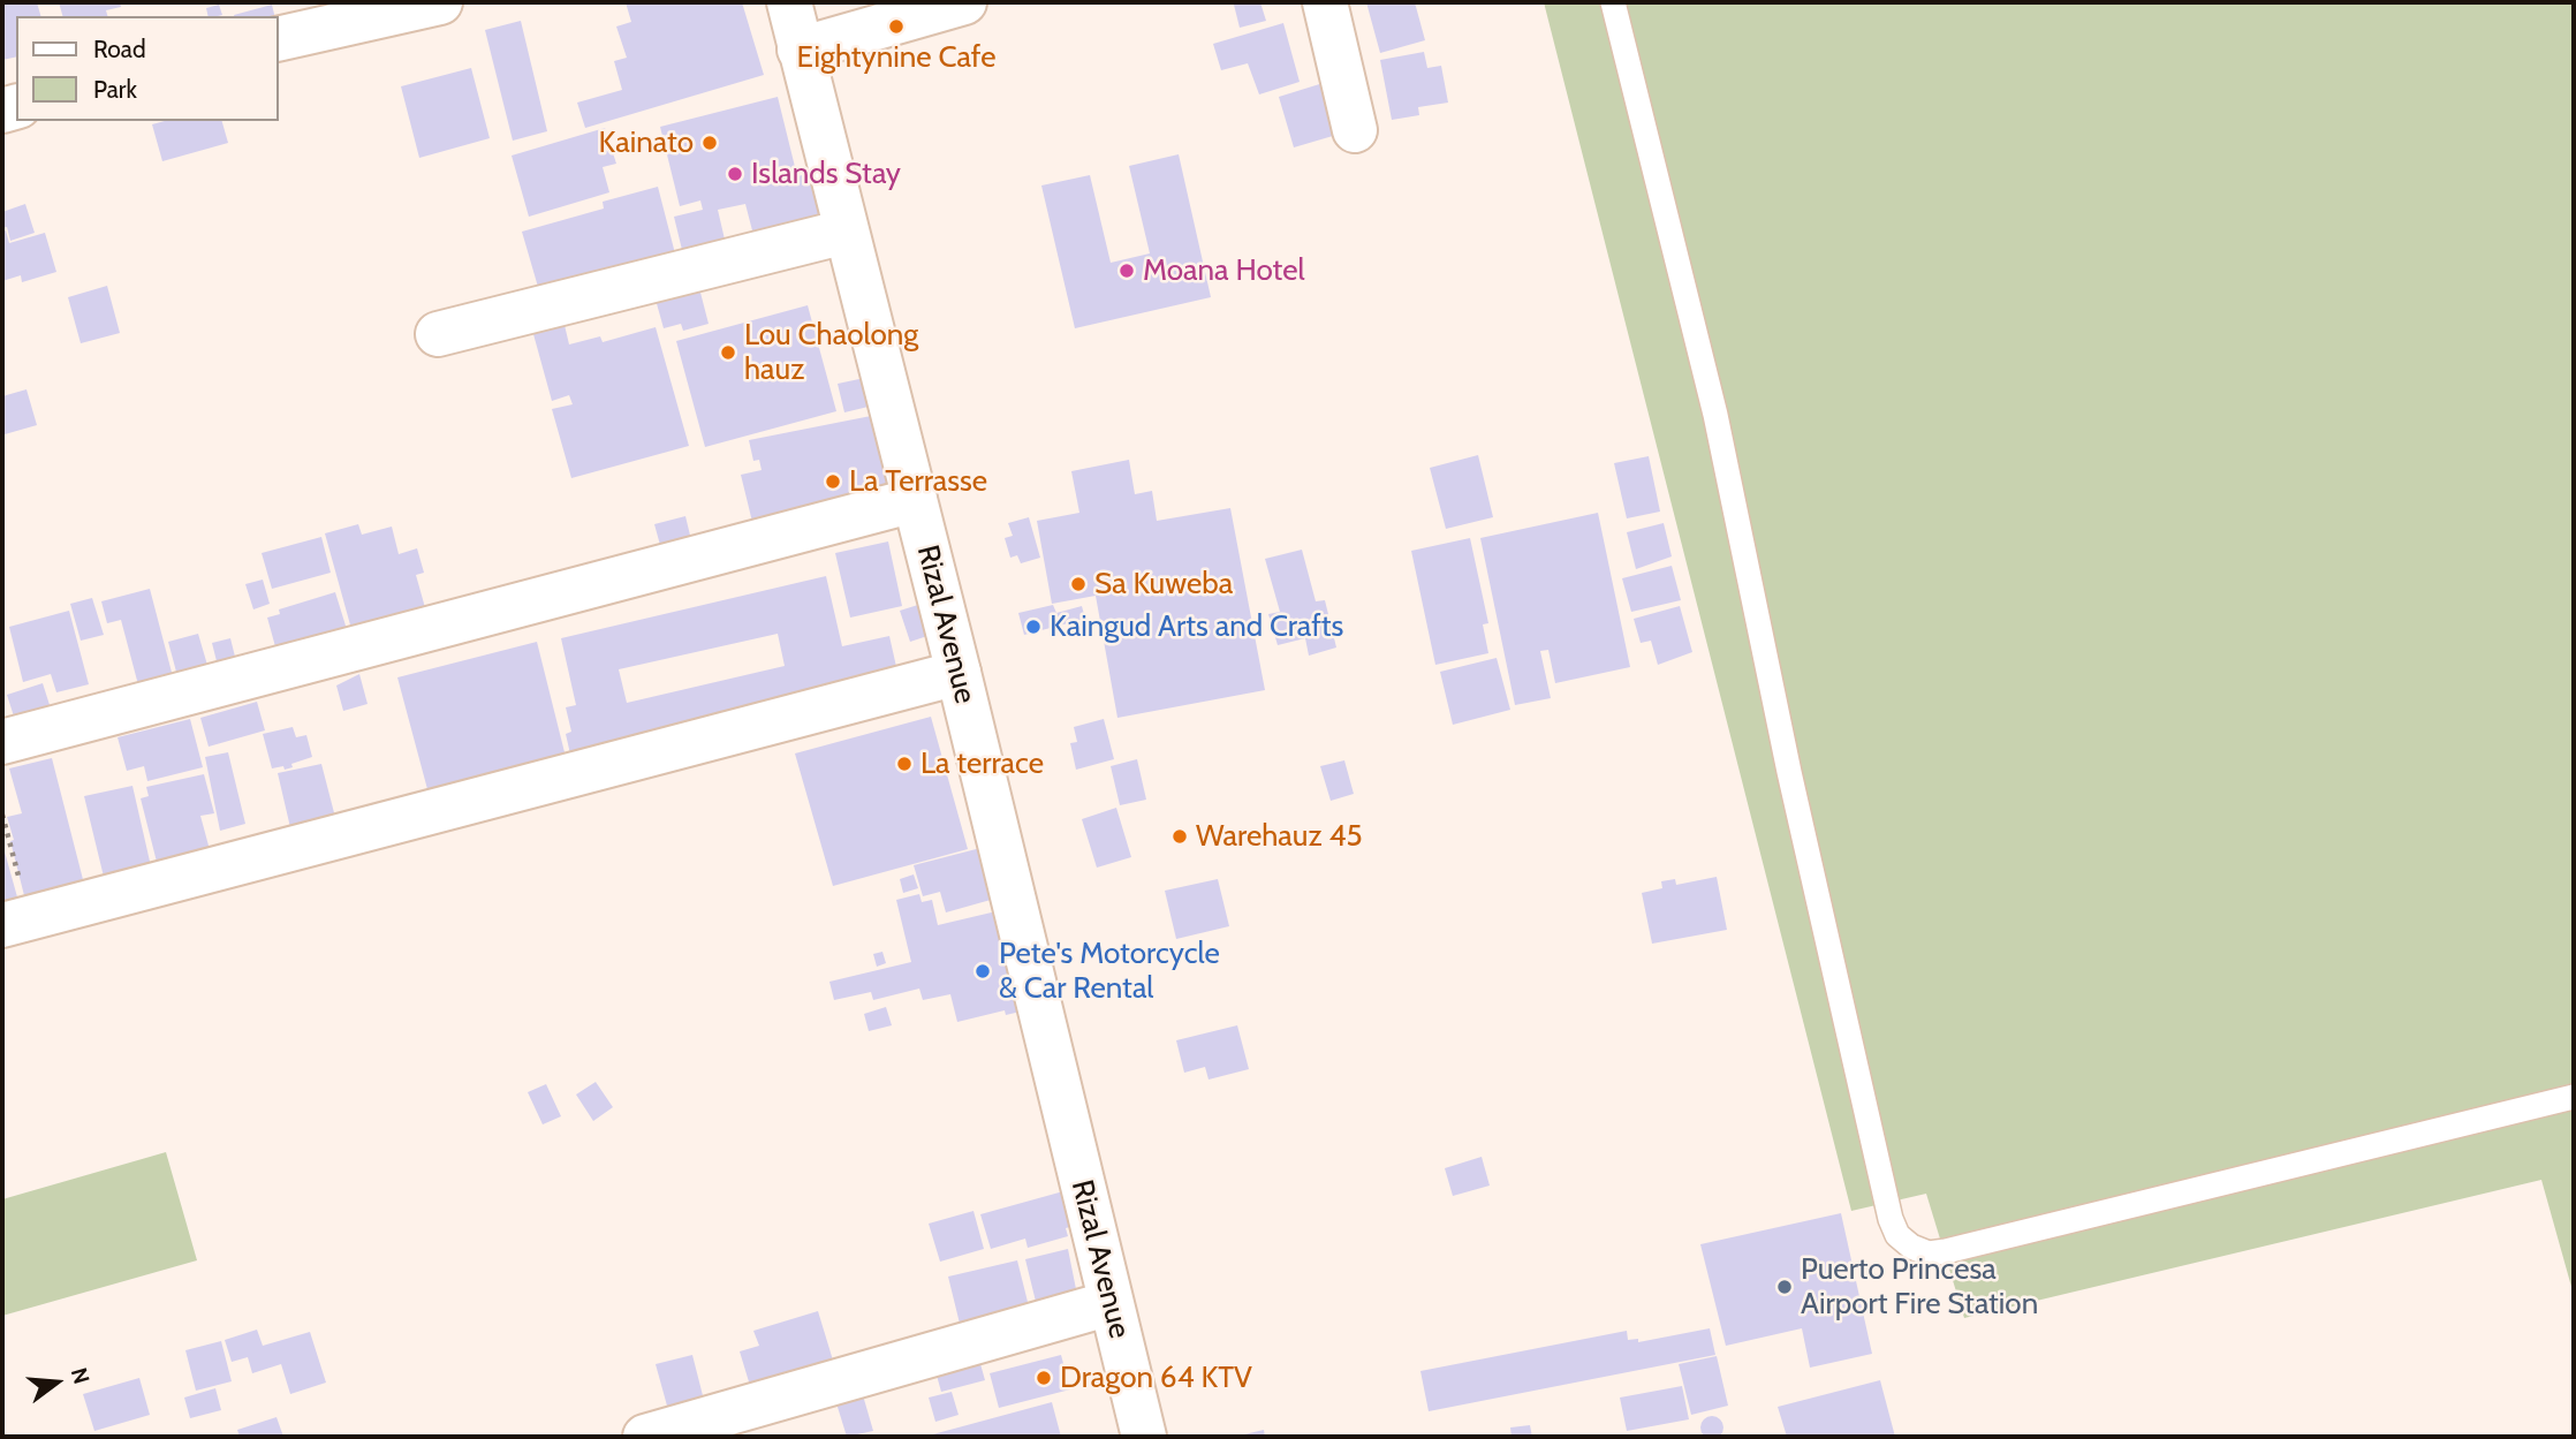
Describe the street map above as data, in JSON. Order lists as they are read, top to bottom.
{
  "streets": {
    "street": ["Rizal Avenue"]
  },
  "places": [
    "Eightynine Cafe",
    "Kainato",
    "Islands Stay",
    "Moana Hotel",
    "Lou Chaolong hauz",
    "La Terrasse",
    "Sa Kuweba",
    "Kaingud Arts and Crafts",
    "La terrace",
    "Warehauz 45",
    "Pete's Motorcycle & Car Rental",
    "Puerto Princesa Airport Fire Station",
    "Dragon 64 KTV"
  ],
  "legend": ["Road", "Park"],
  "north": "right"
}
